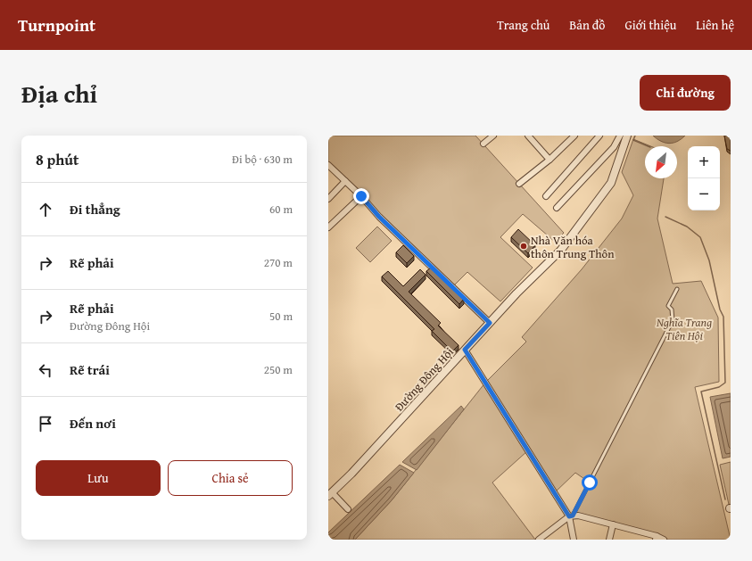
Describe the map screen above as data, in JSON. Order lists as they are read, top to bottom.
{
  "streets": {
    "street": ["Đường Đông Hội"]
  },
  "parks": ["Nghĩa Trang Tiên Hội"],
  "places": ["Nhà Văn hóa thôn Trung Thôn"],
  "north": "bottom left",
  "page": {
    "header": "Turnpoint",
    "nav": [
      "Trang chủ",
      "Bản đồ",
      "Giới thiệu",
      "Liên hệ"
    ],
    "title": "Địa chỉ",
    "buttons": [
      "Chỉ đường",
      ["Lưu", "Chia sẻ"]
    ],
    "heading": ["8 phút", "Đi bộ · 630 m"],
    "map_buttons": ["+", "−"],
    "list": [
      ["Đi thẳng", "60 m"],
      ["Rẽ phải", "270 m"],
      ["Rẽ phải", "Đường Đông Hội", "50 m"],
      ["Rẽ trái", "250 m"],
      "Đến nơi"
    ]
  }
}
